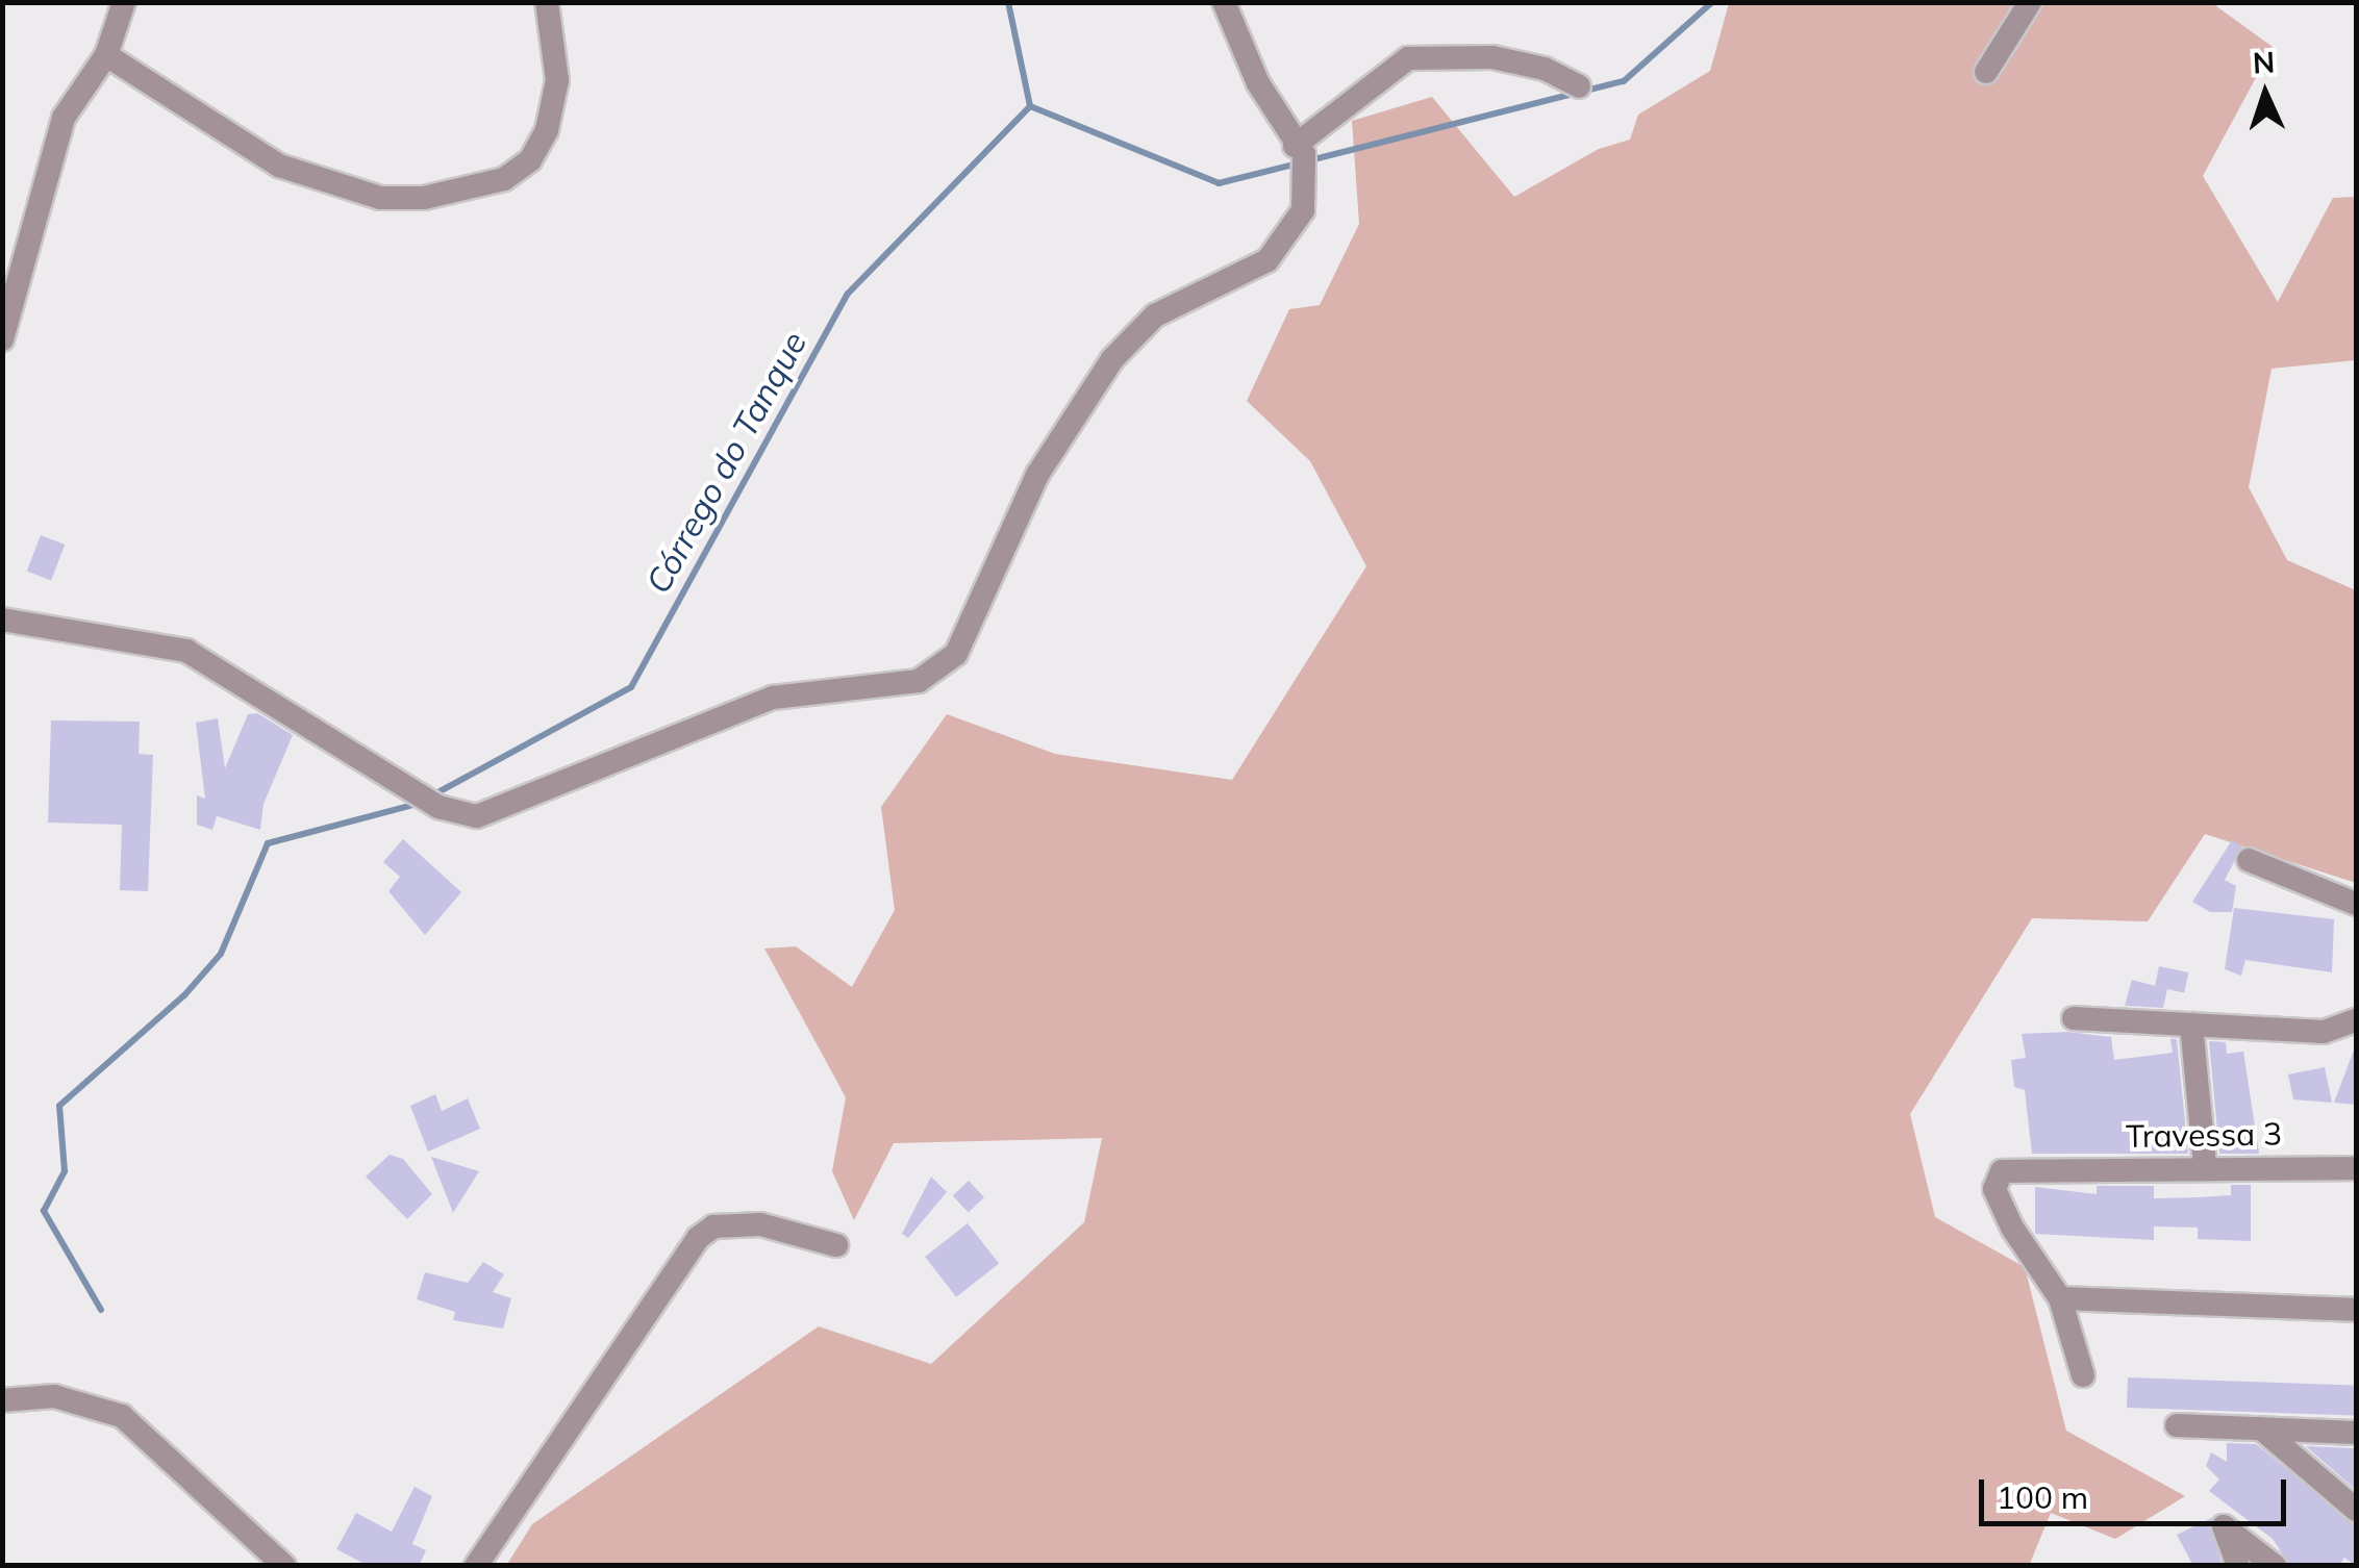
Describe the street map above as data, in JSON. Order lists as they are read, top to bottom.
{
  "streets": {
    "street": ["Travessa 3"]
  },
  "water": ["Córrego do Tanque"],
  "scale_bar": "100 m",
  "north": "top"
}
